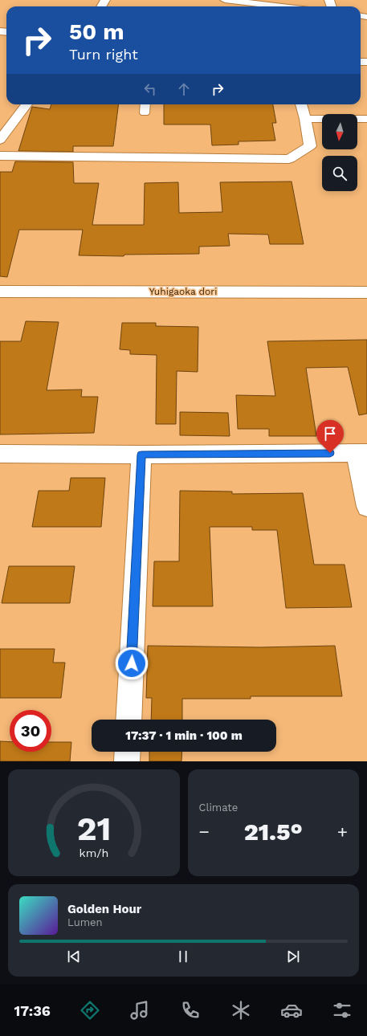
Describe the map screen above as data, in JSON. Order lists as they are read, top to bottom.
{
  "streets": {
    "street": ["Yuhigaoka dori"]
  },
  "north": "bottom",
  "page": {
    "turn": ["50 m", "Turn right"],
    "limit": "30",
    "trip": "17:37 · 1 min · 100 m",
    "tile": "Climate",
    "heat": ["−", "21.5°", "+"],
    "song": ["Golden Hour", "Lumen"],
    "tabs": "17:36",
    "gauge": ["21", "km/h"]
  }
}
